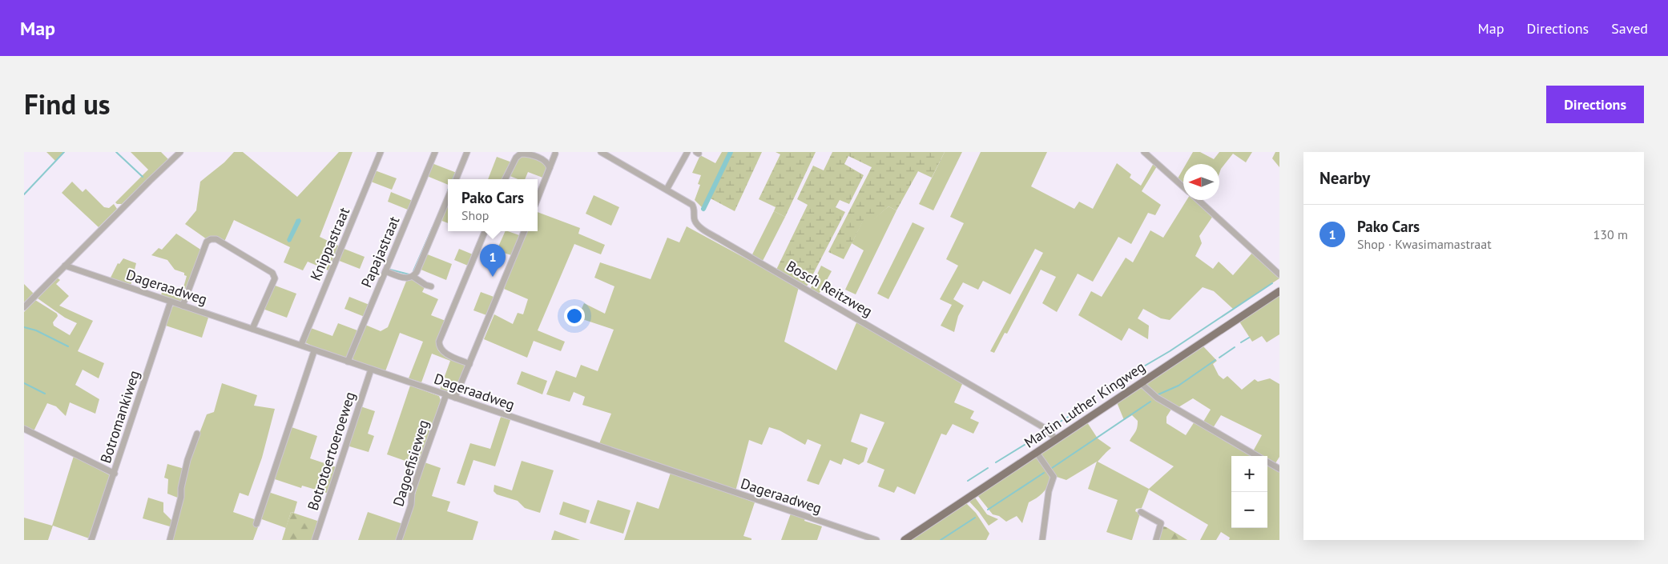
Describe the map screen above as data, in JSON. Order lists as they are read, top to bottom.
{
  "streets": {
    "main road": ["Martin Luther Kingweg"],
    "street": [
      "Knippastraat",
      "Papajastraat",
      "Dageraadweg",
      "Bosch Reitzweg",
      "Botromankiweg",
      "Botrotoertoeroeweg",
      "Dagoefisieweg"
    ]
  },
  "crossings": [
    ["Knippastraat", "Dageraadweg"],
    ["Papajastraat", "Dageraadweg"],
    ["Dageraadweg", "Botromankiweg"],
    ["Dageraadweg", "Botrotoertoeroeweg"],
    ["Dageraadweg", "Dagoefisieweg"],
    ["Bosch Reitzweg", "Martin Luther Kingweg"]
  ],
  "north": "left",
  "page": {
    "header": "Map",
    "nav": ["Map", "Directions", "Saved"],
    "title": "Find us",
    "buttons": "Directions",
    "heading": "Nearby",
    "popup": ["Pako Cars", "Shop"],
    "list": [
      {
        "mark": "1",
        "name": "Pako Cars",
        "note": "Shop · Kwasimamastraat",
        "value": "130 m"
      }
    ],
    "pins": "1",
    "map_buttons": ["+", "−"]
  }
}
